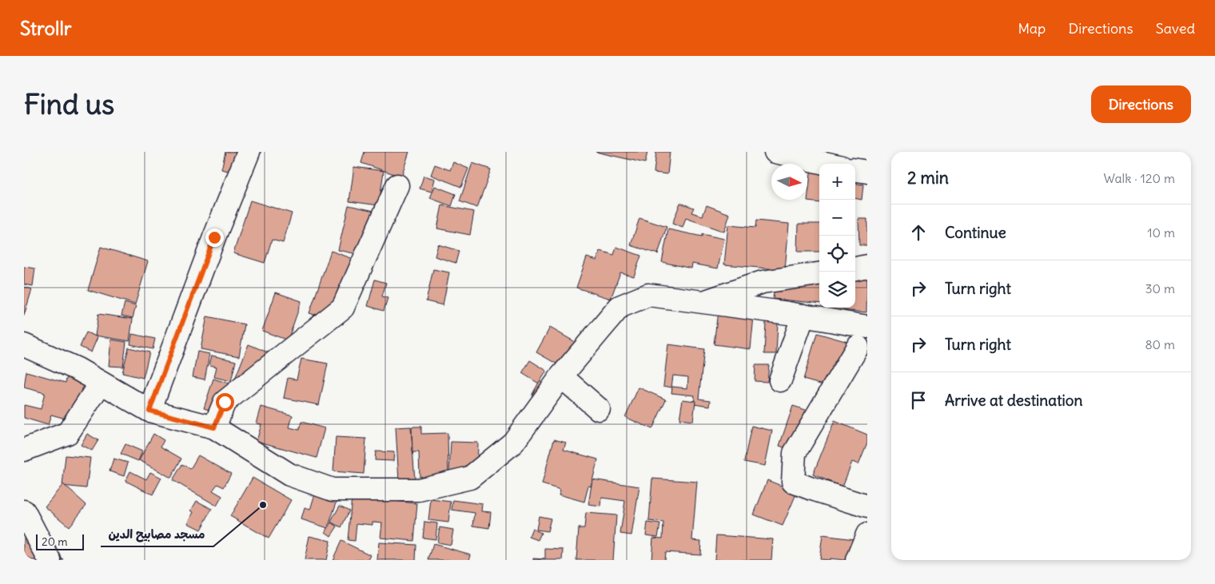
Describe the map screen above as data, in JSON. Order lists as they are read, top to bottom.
{
  "places": ["مسجد مصابيح الدين"],
  "scale_bar": "20 m",
  "north": "right",
  "page": {
    "header": "Strollr",
    "nav": ["Map", "Directions", "Saved"],
    "buttons": "Directions",
    "title": "Find us",
    "heading": ["2 min", "Walk · 120 m"],
    "map_buttons": ["+", "−"],
    "list": [
      ["Continue", "10 m"],
      ["Turn right", "30 m"],
      ["Turn right", "80 m"],
      "Arrive at destination"
    ],
    "scale": "20 m"
  }
}
